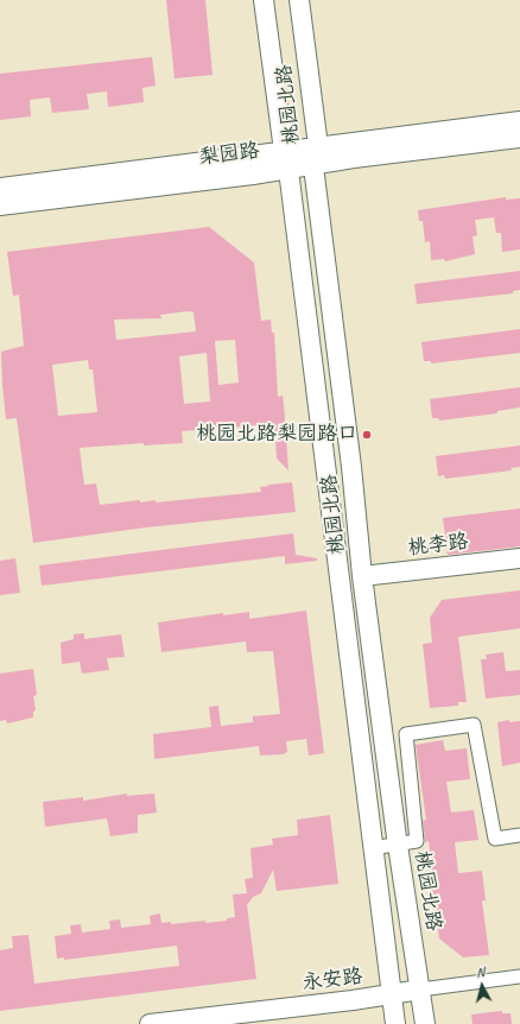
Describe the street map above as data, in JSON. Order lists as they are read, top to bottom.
{
  "streets": {
    "main road": [
      "桃园北路",
      "梨园路",
      "桃李路",
      "永安路"
    ]
  },
  "crossings": [
    ["桃园北路", "梨园路"],
    ["桃园北路", "桃李路"],
    ["桃园北路", "永安路"]
  ],
  "places": ["桃园北路梨园路口"],
  "north": "top"
}
